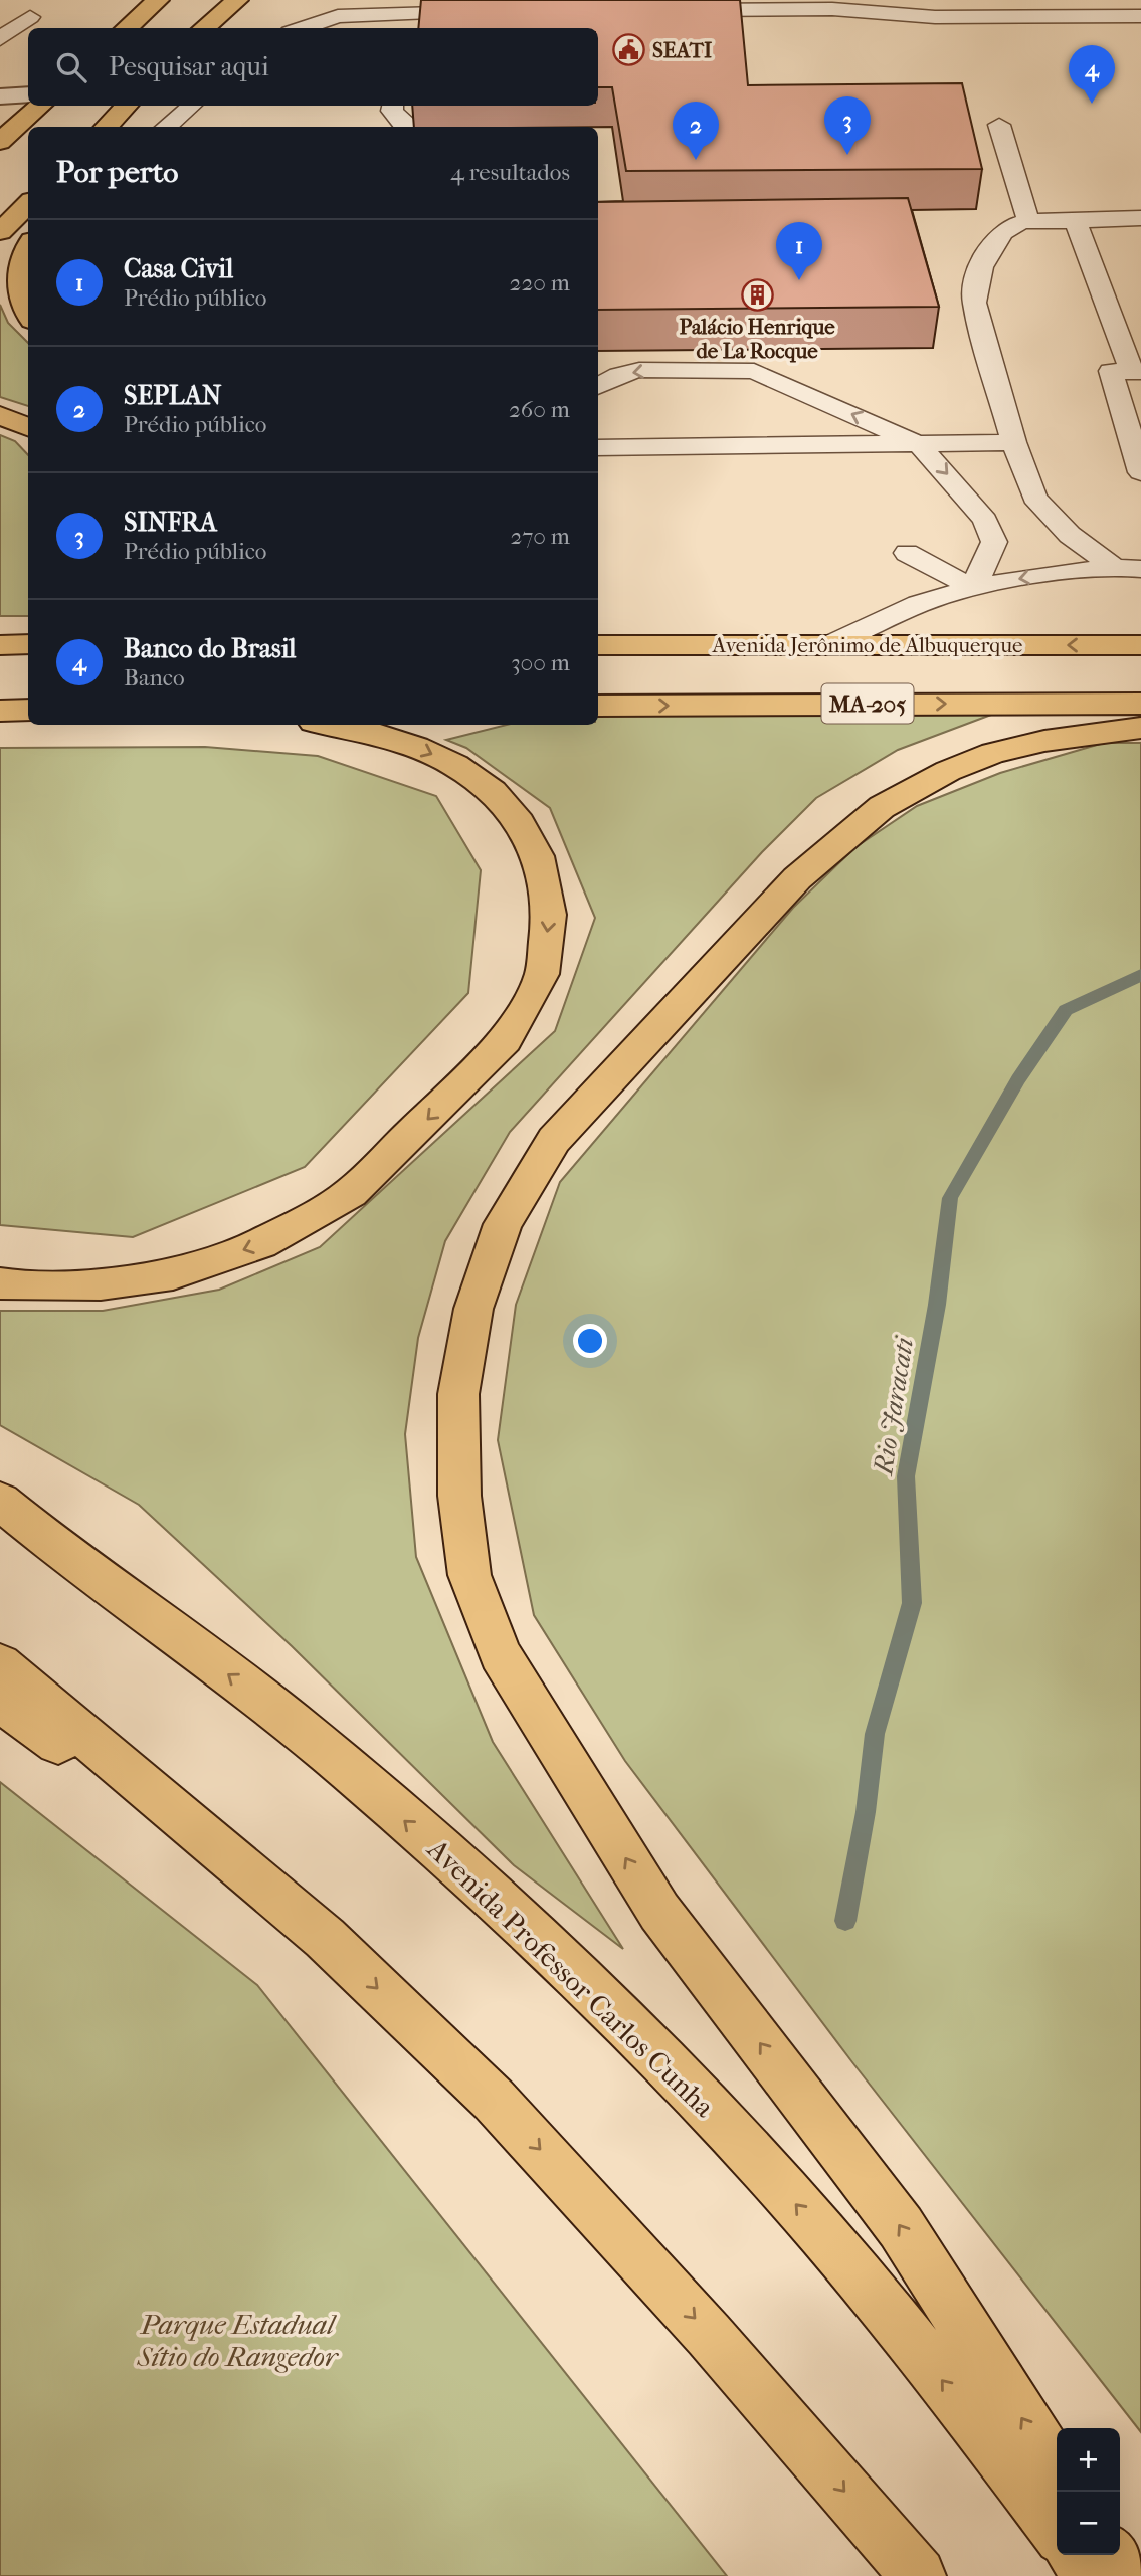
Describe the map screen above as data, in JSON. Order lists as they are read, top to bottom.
{
  "streets": {
    "main road": ["Avenida Jerônimo de Albuquerque", "MA-205", "Avenida Professor Carlos Cunha"]
  },
  "water": ["Rio Jaracati"],
  "parks": ["Parque Estadual Sítio do Rangedor"],
  "places": {
    "public building": ["SEATI"],
    "building": ["Palácio Henrique de La Rocque"]
  },
  "page": {
    "search": "Pesquisar aqui",
    "pins": [
      "4",
      "3",
      "2",
      "1"
    ],
    "heading": ["Por perto", "4 resultados"],
    "list": [
      {
        "mark": "1",
        "name": "Casa Civil",
        "note": "Prédio público",
        "value": "220 m"
      },
      {
        "mark": "2",
        "name": "SEPLAN",
        "note": "Prédio público",
        "value": "260 m"
      },
      {
        "mark": "3",
        "name": "SINFRA",
        "note": "Prédio público",
        "value": "270 m"
      },
      {
        "mark": "4",
        "name": "Banco do Brasil",
        "note": "Banco",
        "value": "300 m"
      }
    ],
    "map_buttons": ["+", "−"]
  }
}
